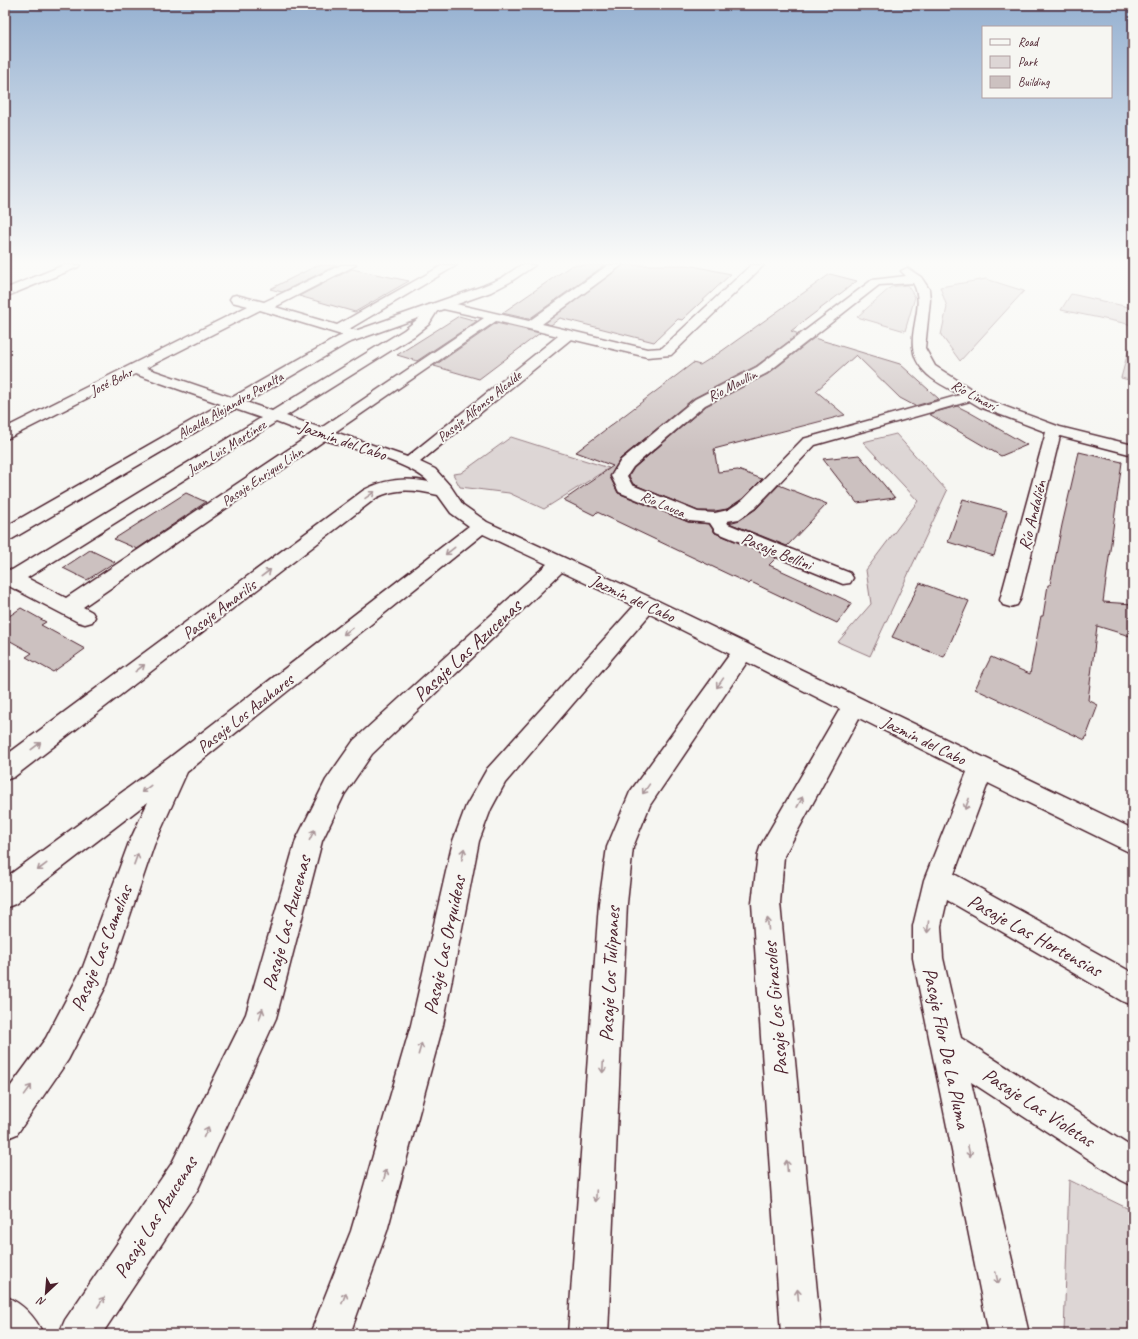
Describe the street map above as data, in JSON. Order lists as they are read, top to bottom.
{
  "streets": {
    "street": [
      "José Bohr",
      "Río Maullin",
      "Río Limarí",
      "Alcalde Alejandro Peralta",
      "Pasaje Alfonso Alcalde",
      "Jazmín del Cabo",
      "Juan Luis Martínez",
      "Pasaje Enrique Lihn",
      "Río Lauca",
      "Río Andalién",
      "Pasaje Bellini",
      "Pasaje Amarilis",
      "Pasaje Las Azucenas",
      "Pasaje Los Azahares",
      "Pasaje Las Hortensias",
      "Pasaje Las Orquídeas",
      "Pasaje Las Camelias",
      "Pasaje Los Tulipanes",
      "Pasaje Los Girasoles",
      "Pasaje Flor De La Pluma",
      "Pasaje Las Violetas"
    ]
  },
  "crossings": [
    ["José Bohr", "Jazmín del Cabo"],
    ["Río Maullin", "Río Lauca"],
    ["Río Limarí", "Río Lauca"],
    ["Río Limarí", "Río Andalién"],
    ["Alcalde Alejandro Peralta", "Jazmín del Cabo"],
    ["Pasaje Alfonso Alcalde", "Jazmín del Cabo"],
    ["Jazmín del Cabo", "Juan Luis Martínez"],
    ["Jazmín del Cabo", "Pasaje Enrique Lihn"],
    ["Jazmín del Cabo", "Pasaje Amarilis"],
    ["Jazmín del Cabo", "Pasaje Las Azucenas"],
    ["Jazmín del Cabo", "Pasaje Los Azahares"],
    ["Jazmín del Cabo", "Pasaje Las Orquídeas"],
    ["Jazmín del Cabo", "Pasaje Los Tulipanes"],
    ["Jazmín del Cabo", "Pasaje Los Girasoles"],
    ["Jazmín del Cabo", "Pasaje Flor De La Pluma"],
    ["Juan Luis Martínez", "Pasaje Enrique Lihn"],
    ["Río Lauca", "Pasaje Bellini"],
    ["Pasaje Los Azahares", "Pasaje Las Camelias"],
    ["Pasaje Las Hortensias", "Pasaje Flor De La Pluma"],
    ["Pasaje Flor De La Pluma", "Pasaje Las Violetas"]
  ],
  "one_way": [
    "Pasaje Amarilis",
    "Pasaje Las Azucenas",
    "Pasaje Los Azahares",
    "Pasaje Las Orquídeas",
    "Pasaje Las Camelias",
    "Pasaje Los Tulipanes",
    "Pasaje Los Girasoles",
    "Pasaje Flor De La Pluma"
  ],
  "legend": ["Road", "Park", "Building"],
  "north": "bottom left"
}
